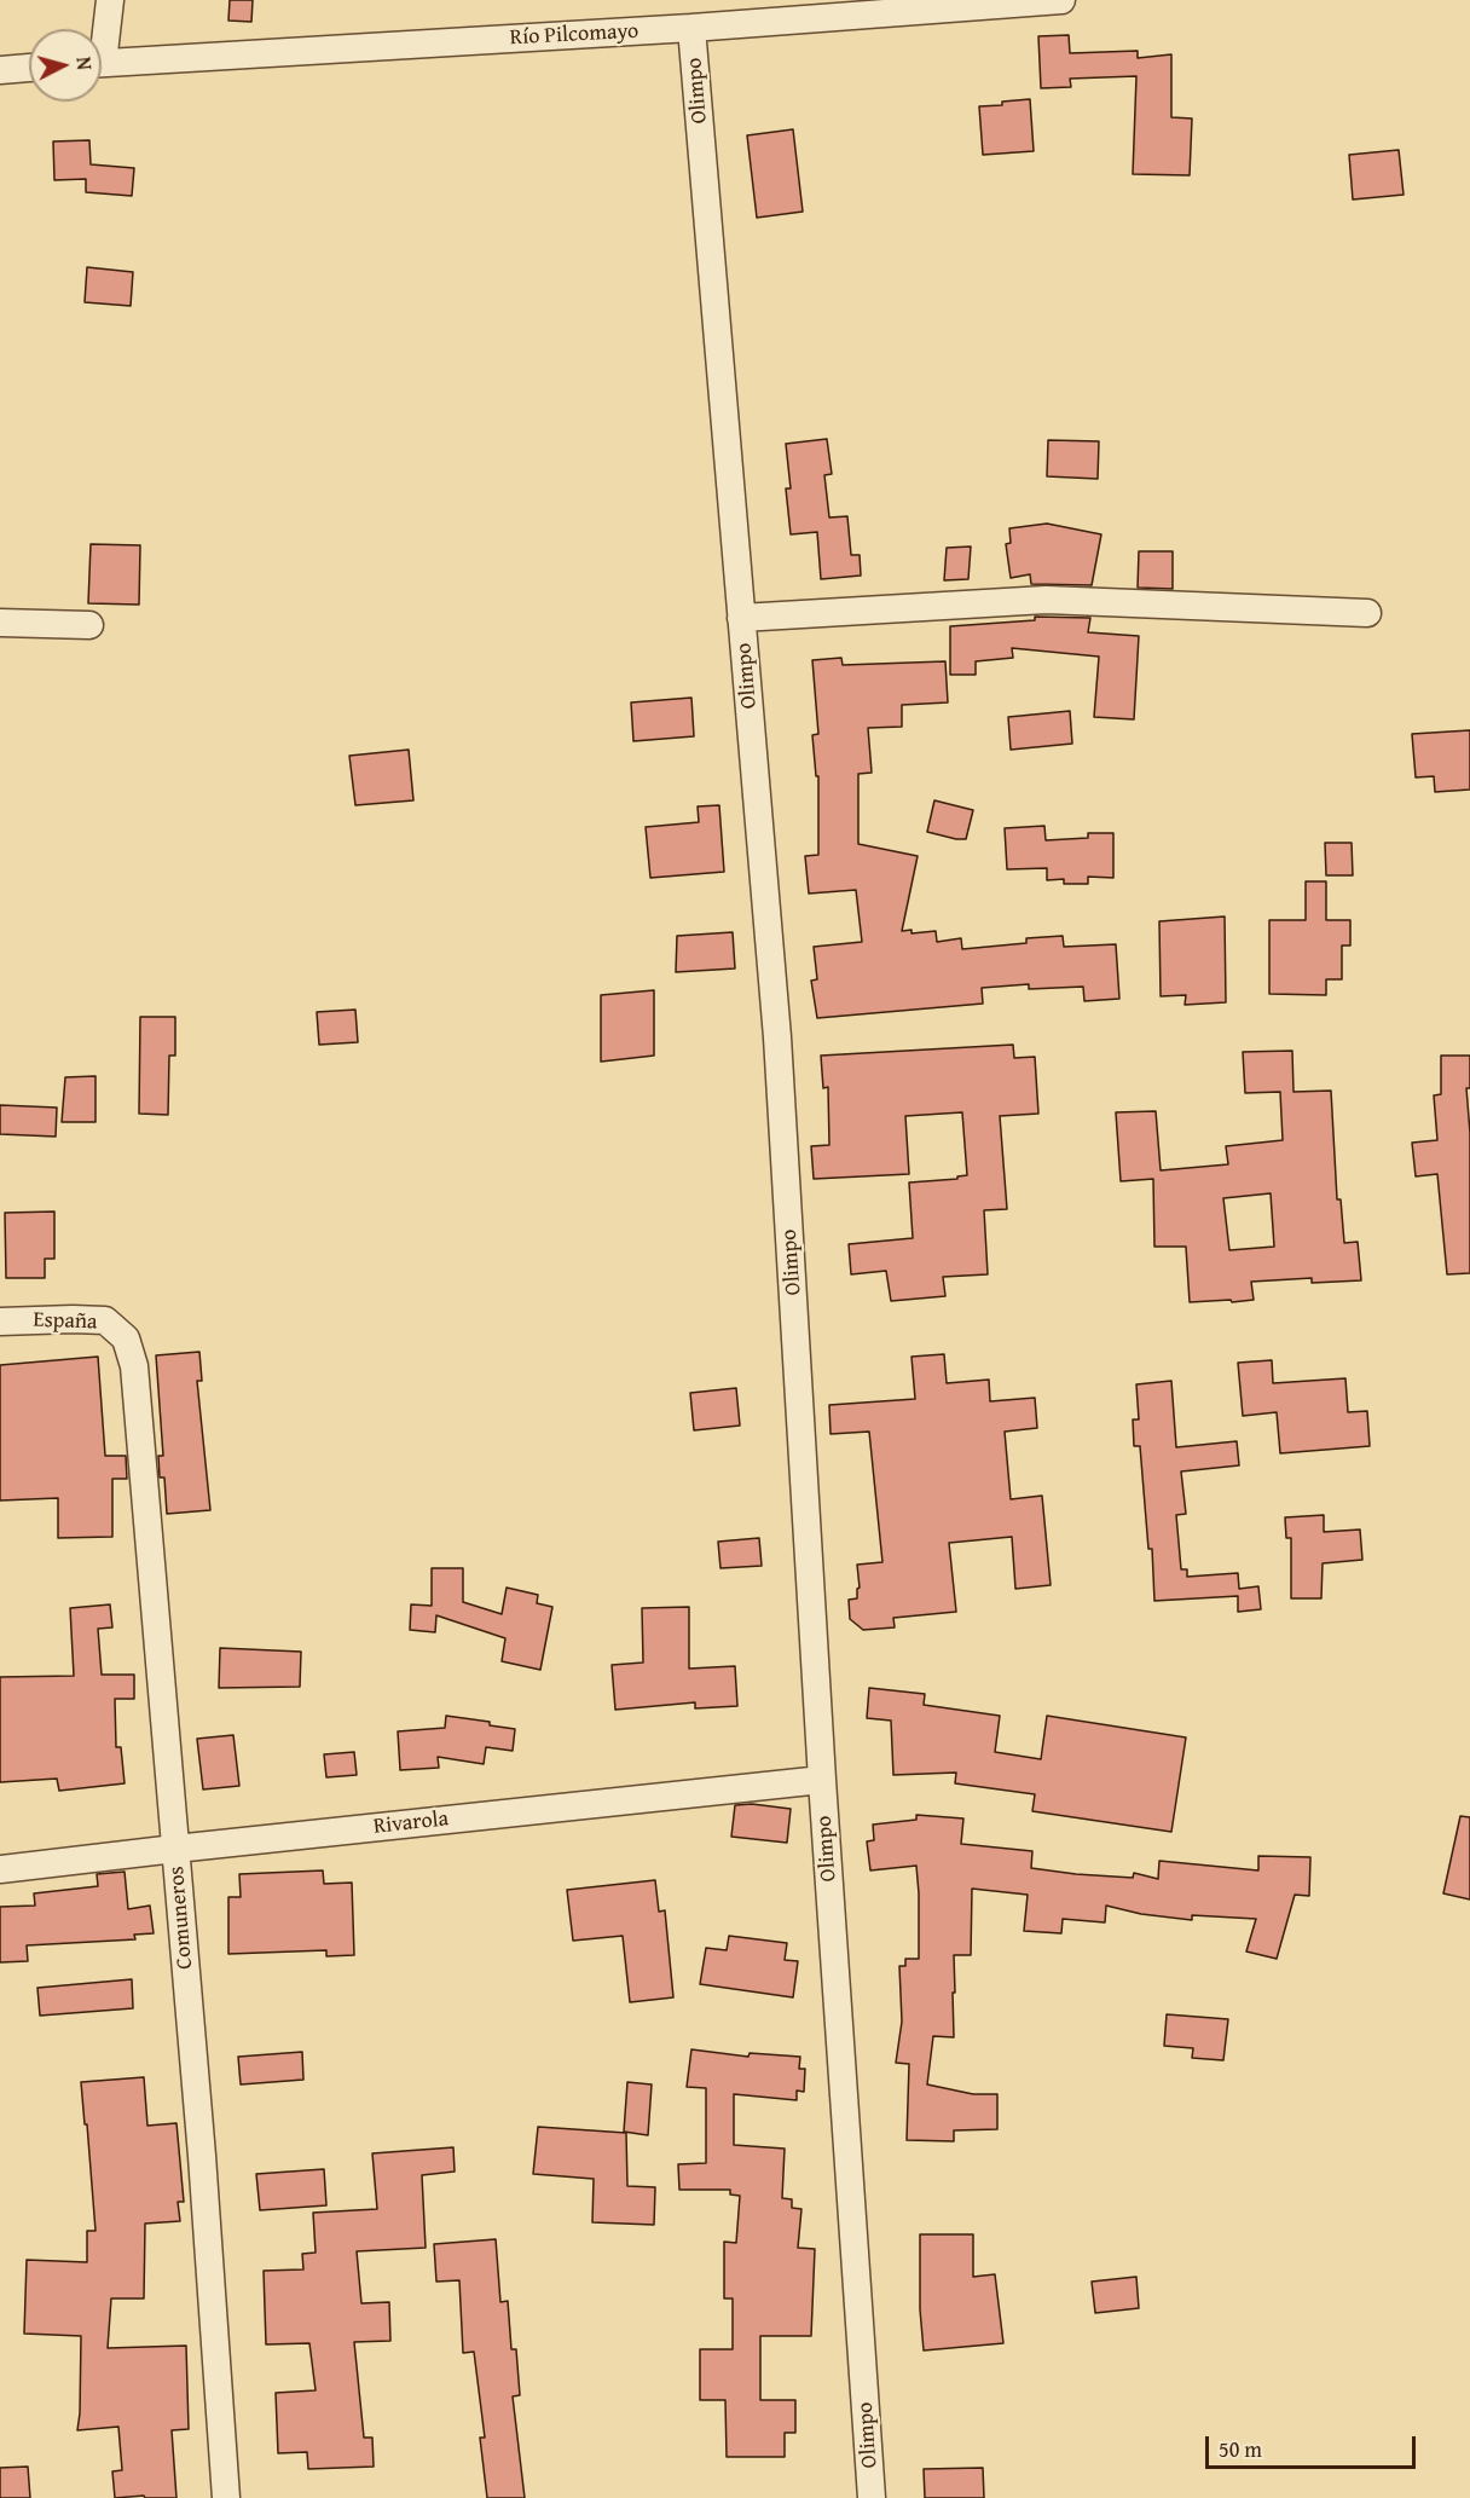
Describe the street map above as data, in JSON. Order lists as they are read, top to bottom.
{
  "streets": {
    "street": [
      "Río Pilcomayo",
      "Olimpo",
      "España",
      "Rivarola",
      "Comuneros"
    ]
  },
  "crossings": [
    ["Río Pilcomayo", "Olimpo"],
    ["Olimpo", "Rivarola"],
    ["España", "Comuneros"],
    ["Rivarola", "Comuneros"]
  ],
  "scale_bar": "50 m",
  "north": "right"
}
